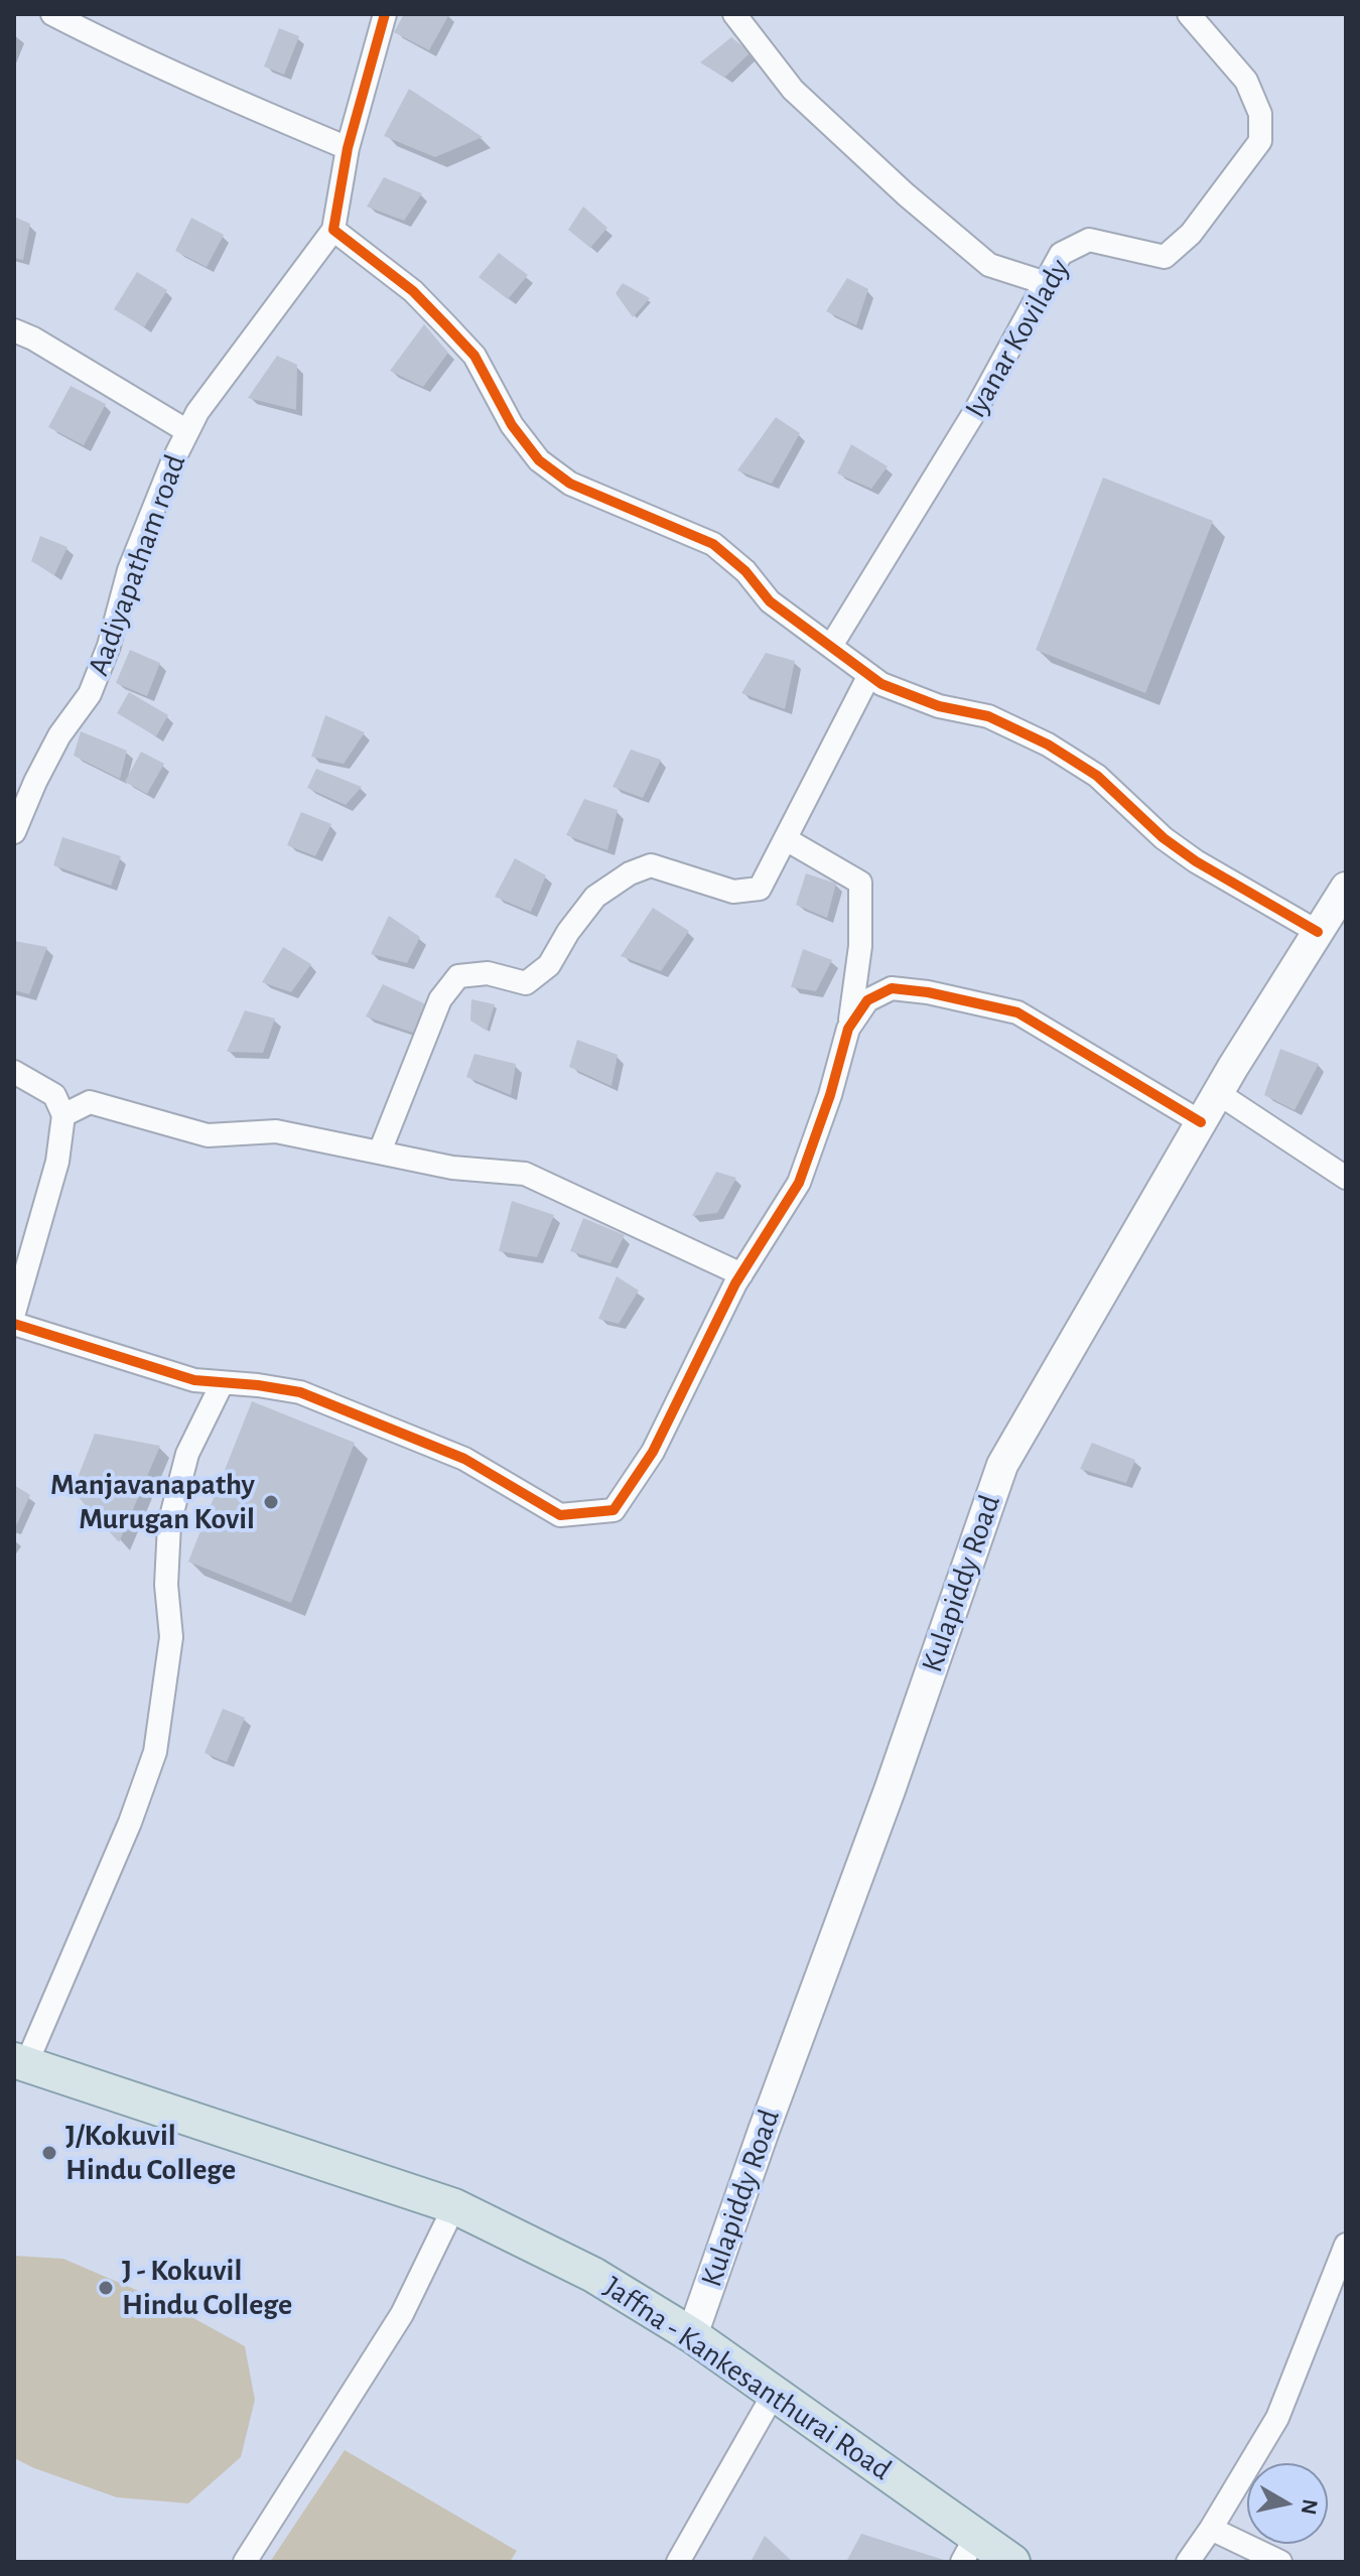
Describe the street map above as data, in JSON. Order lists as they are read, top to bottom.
{
  "streets": {
    "main road": ["Kulapiddy Road", "Jaffna - Kankesanthurai Road"],
    "street": ["Iyanar Kovilady", "Aadiyapatham road"]
  },
  "crossings": [
    ["Kulapiddy Road", "Jaffna - Kankesanthurai Road"]
  ],
  "places": ["Manjavanapathy Murugan Kovil", "J/Kokuvil Hindu College", "J - Kokuvil Hindu College"],
  "north": "right"
}
